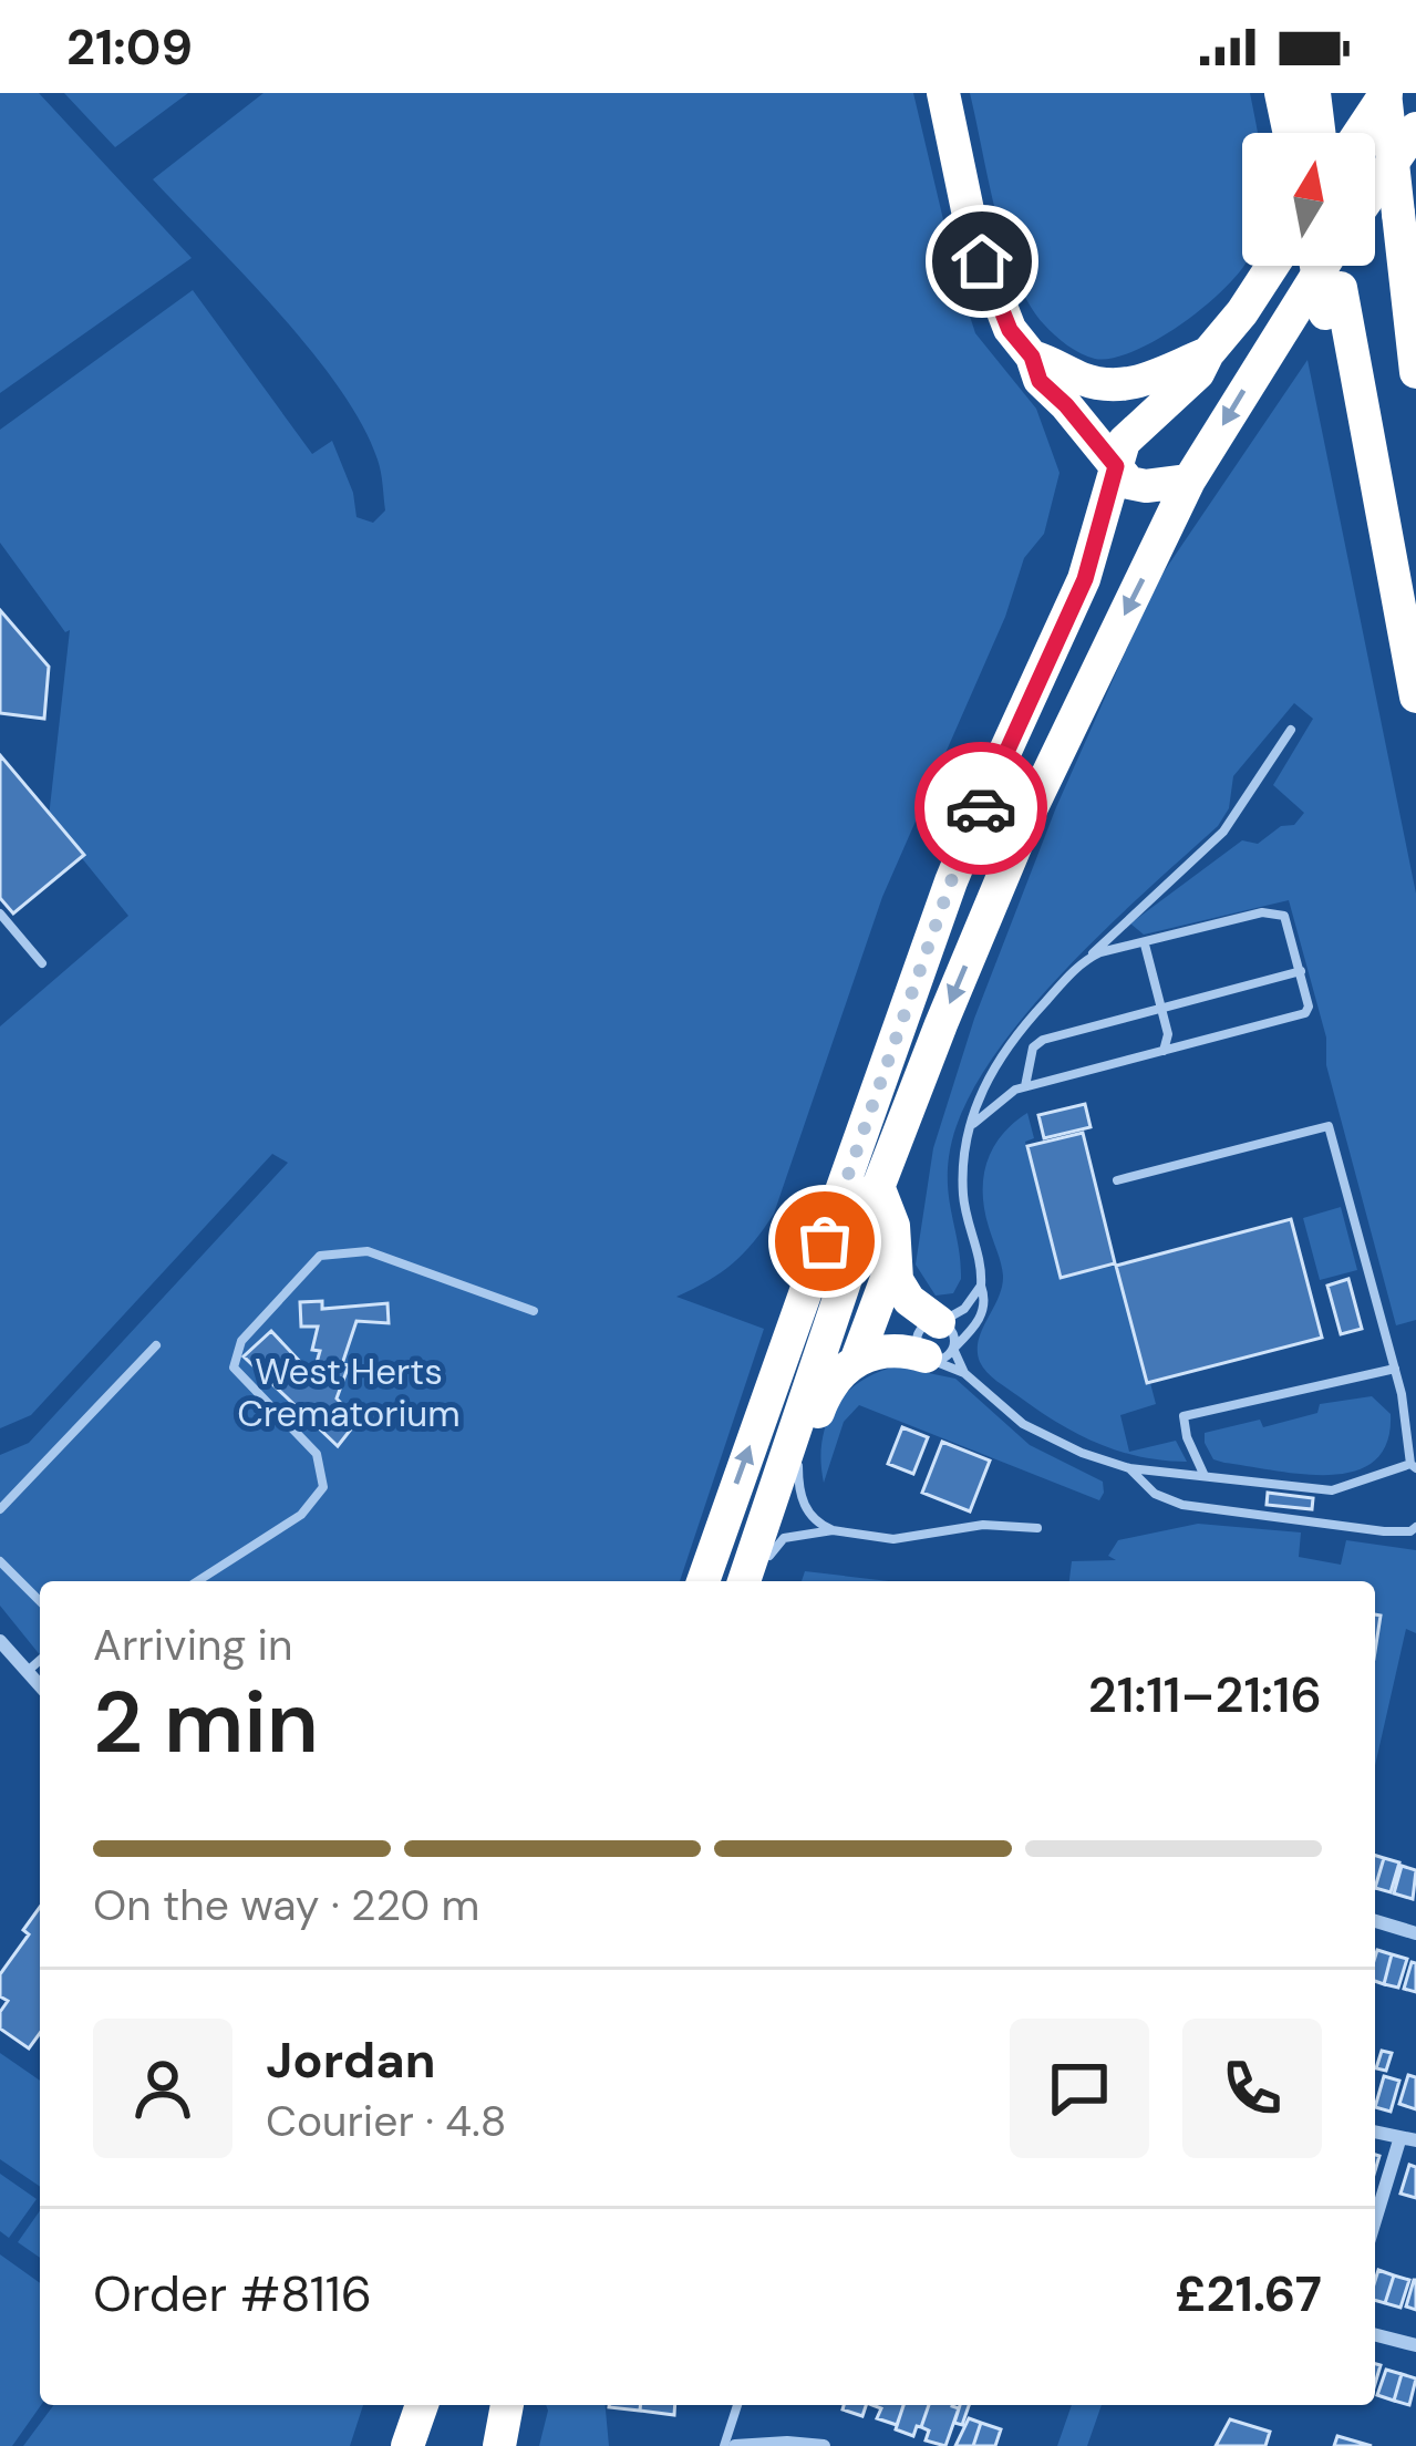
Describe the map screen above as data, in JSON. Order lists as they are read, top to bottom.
{
  "parks": ["West Herts Crematorium"],
  "north": "top",
  "page": {
    "status": "21:09",
    "heading": ["2 min", "Arriving in", "21:11–21:16"],
    "panel": [
      "Jordan",
      "Courier · 4.8",
      "Order #8116",
      "£21.67"
    ],
    "bar": "On the way · 220 m"
  }
}
